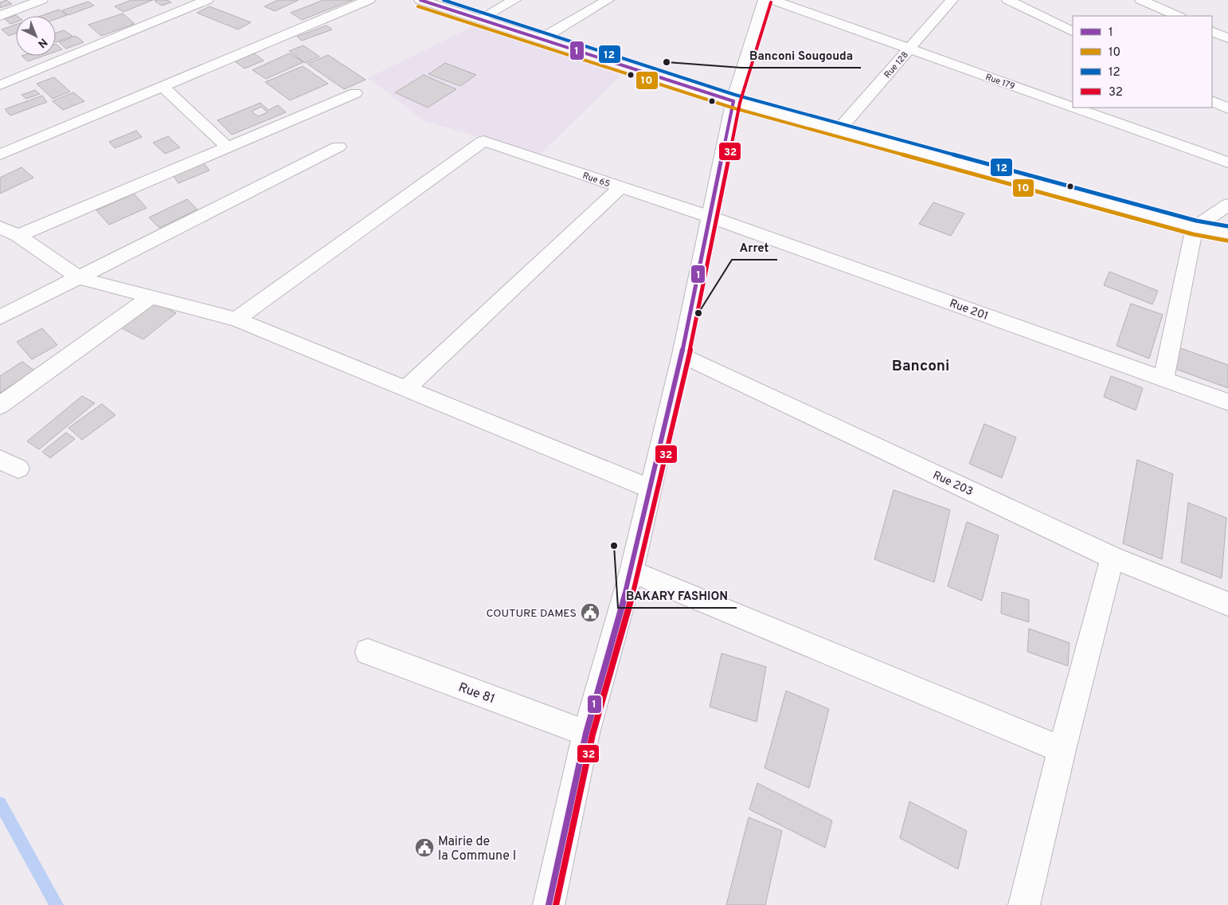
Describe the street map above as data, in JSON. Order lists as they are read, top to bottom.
{
  "streets": {
    "street": [
      "Rue 128",
      "Rue 179",
      "Rue 65",
      "Rue 201",
      "Rue 203",
      "Rue 81"
    ]
  },
  "crossings": [
    ["Rue 128", "Rue 179"],
    ["Rue 65", "Rue 201"]
  ],
  "districts": ["Banconi"],
  "places": {
    "other": ["Banconi Sougouda", "Arret", "BAKARY FASHION"],
    "public building": ["COUTURE DAMES", "Mairie de la Commune I"]
  },
  "lines": [
    "transit line 1",
    "transit line 12",
    "transit line 32",
    "transit line 10"
  ],
  "legend": [
    "1",
    "10",
    "12",
    "32"
  ],
  "north": "bottom right"
}
